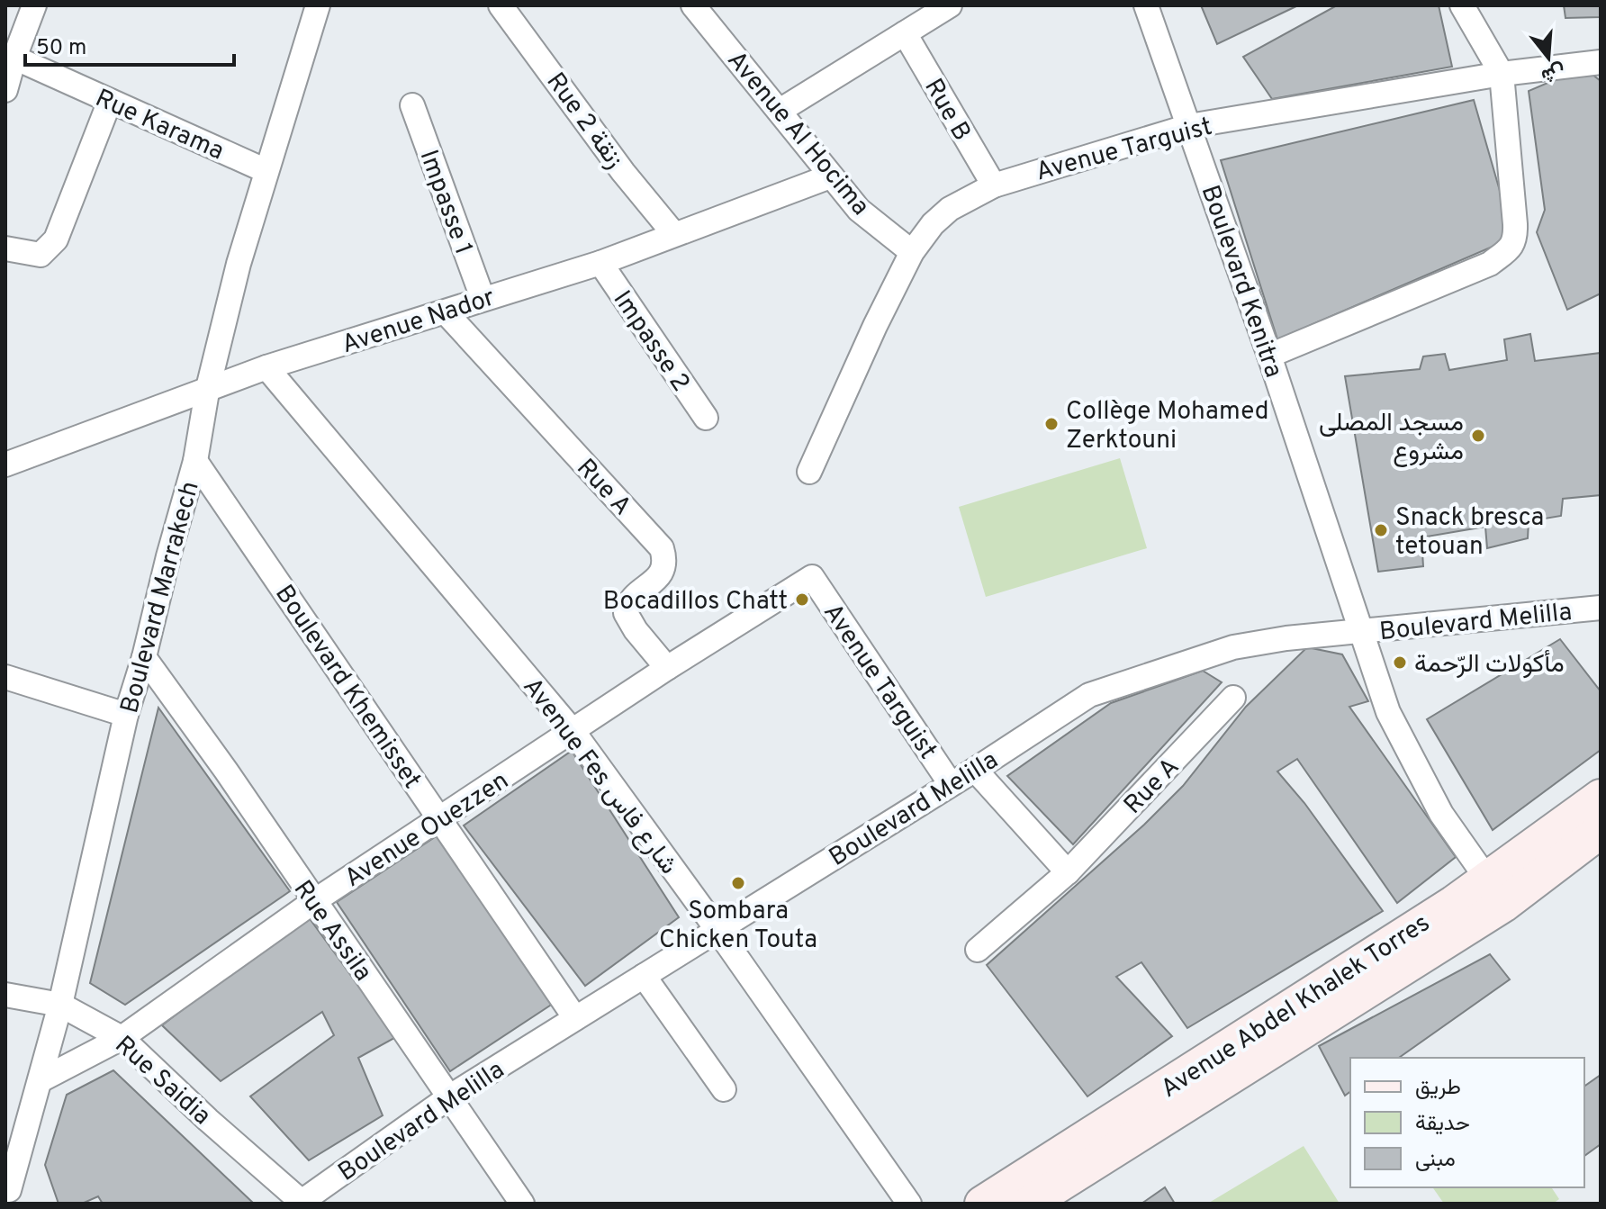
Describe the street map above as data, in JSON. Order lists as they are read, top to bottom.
{
  "streets": {
    "main road": ["Avenue Abdel Khalek Torres"],
    "street": [
      "Rue B",
      "Rue 2 زنقة",
      "Rue Karama",
      "Avenue Al Hocima",
      "Avenue Targuist",
      "Impasse 1",
      "Boulevard Kenitra",
      "Avenue Nador",
      "Impasse 2",
      "Rue A",
      "Boulevard Marrakech",
      "Boulevard Melilla",
      "Boulevard Khemisset",
      "Avenue Fes شارع فاس",
      "Avenue Ouezzen",
      "Rue Assila",
      "Rue Saidia"
    ]
  },
  "crossings": [
    ["Rue B", "Avenue Targuist"],
    ["Rue 2 زنقة", "Avenue Nador"],
    ["Rue Karama", "Boulevard Marrakech"],
    ["Avenue Al Hocima", "Avenue Targuist"],
    ["Avenue Al Hocima", "Avenue Nador"],
    ["Avenue Targuist", "Boulevard Kenitra"],
    ["Avenue Targuist", "Boulevard Melilla"],
    ["Avenue Targuist", "Avenue Ouezzen"],
    ["Impasse 1", "Avenue Nador"],
    ["Boulevard Kenitra", "Boulevard Melilla"],
    ["Boulevard Kenitra", "Avenue Abdel Khalek Torres"],
    ["Avenue Nador", "Impasse 2"],
    ["Avenue Nador", "Rue A"],
    ["Avenue Nador", "Boulevard Marrakech"],
    ["Avenue Nador", "Avenue Fes شارع فاس"],
    ["Rue A", "Avenue Ouezzen"],
    ["Boulevard Marrakech", "Boulevard Khemisset"],
    ["Boulevard Marrakech", "Avenue Ouezzen"],
    ["Boulevard Marrakech", "Rue Assila"],
    ["Boulevard Marrakech", "Rue Saidia"],
    ["Boulevard Melilla", "Boulevard Khemisset"],
    ["Boulevard Melilla", "Avenue Fes شارع فاس"],
    ["Boulevard Melilla", "Rue Assila"],
    ["Boulevard Melilla", "Rue Saidia"],
    ["Boulevard Khemisset", "Avenue Ouezzen"],
    ["Avenue Fes شارع فاس", "Avenue Ouezzen"],
    ["Avenue Ouezzen", "Rue Assila"],
    ["Avenue Ouezzen", "Rue Saidia"]
  ],
  "places": [
    "Collège Mohamed Zerktouni",
    "مسجد المصلى مشروع",
    "Snack bresca tetouan",
    "Bocadillos Chatt",
    "مأكولات الرّحمة",
    "Sombara Chicken Touta"
  ],
  "legend": ["طريق", "حديقة", "مبنى"],
  "scale_bar": "50 m",
  "north": "bottom"
}
